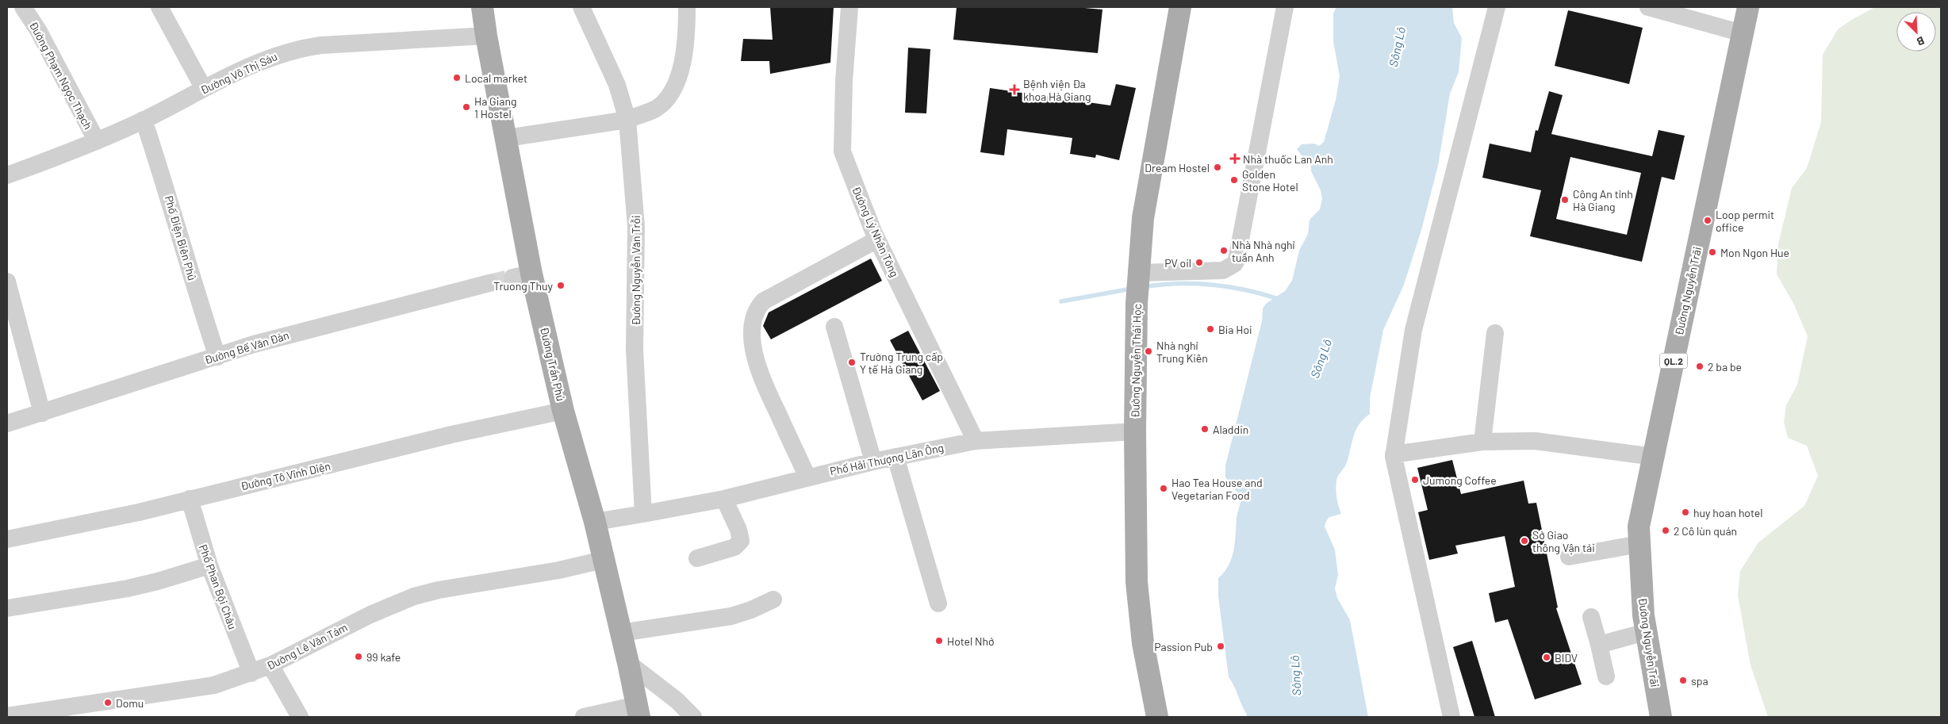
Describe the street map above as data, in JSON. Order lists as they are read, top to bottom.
{
  "streets": {
    "main road": [
      "Đường Nguyễn Trãi",
      "Đường Nguyễn Thái Học",
      "QL.2",
      "Đường Trần Phú"
    ],
    "street": [
      "Đường Võ Thị Sáu",
      "Đường Phạm Ngọc Thạch",
      "Đường Lý Nhân Tông",
      "Phố Điện Biên Phủ",
      "Đường Nguyễn Văn Trỗi",
      "Đường Bế Văn Đàn",
      "Phố Hải Thượng Lãn Ông",
      "Đường Tô Vĩnh Diện",
      "Phố Phan Bội Châu",
      "Đường Lê Văn Tám"
    ]
  },
  "crossings": [
    ["Đường Võ Thị Sáu", "Đường Phạm Ngọc Thạch"],
    ["Đường Võ Thị Sáu", "Phố Điện Biên Phủ"],
    ["Đường Võ Thị Sáu", "Đường Trần Phú"],
    ["Đường Lý Nhân Tông", "Phố Hải Thượng Lãn Ông"],
    ["Phố Điện Biên Phủ", "Đường Bế Văn Đàn"],
    ["Đường Nguyễn Văn Trỗi", "Phố Hải Thượng Lãn Ông"],
    ["Đường Nguyễn Thái Học", "Phố Hải Thượng Lãn Ông"],
    ["Đường Trần Phú", "Đường Tô Vĩnh Diện"],
    ["Đường Trần Phú", "Đường Lê Văn Tám"],
    ["Đường Tô Vĩnh Diện", "Phố Phan Bội Châu"],
    ["Phố Phan Bội Châu", "Đường Lê Văn Tám"]
  ],
  "water": ["Sông Lô"],
  "places": {
    "other": [
      "Local market",
      "Ha Giang 1 Hostel",
      "Dream Hostel",
      "Golden Stone Hotel",
      "Công An tỉnh Hà Giang",
      "Loop permit office",
      "Nhà Nhà nghỉ tuần Anh",
      "Mon Ngon Hue",
      "PV oil",
      "Truong Thuy",
      "Bia Hoi",
      "Nhà nghỉ Trung Kiên",
      "Trường Trung cấp Y tế Hà Giang",
      "2 ba be",
      "Aladdin",
      "Jumong Coffee",
      "Hao Tea House and Vegetarian Food",
      "huy hoan hotel",
      "2 Cô lùn quán",
      "Sở Giao thông Vận tải",
      "Hotel Nhớ",
      "Passion Pub",
      "99 kafe",
      "BIDV",
      "spa",
      "Domu"
    ],
    "health": ["Bệnh viện Đa khoa Hà Giang", "Nhà thuốc Lan Anh"]
  },
  "north": "bottom right"
}
